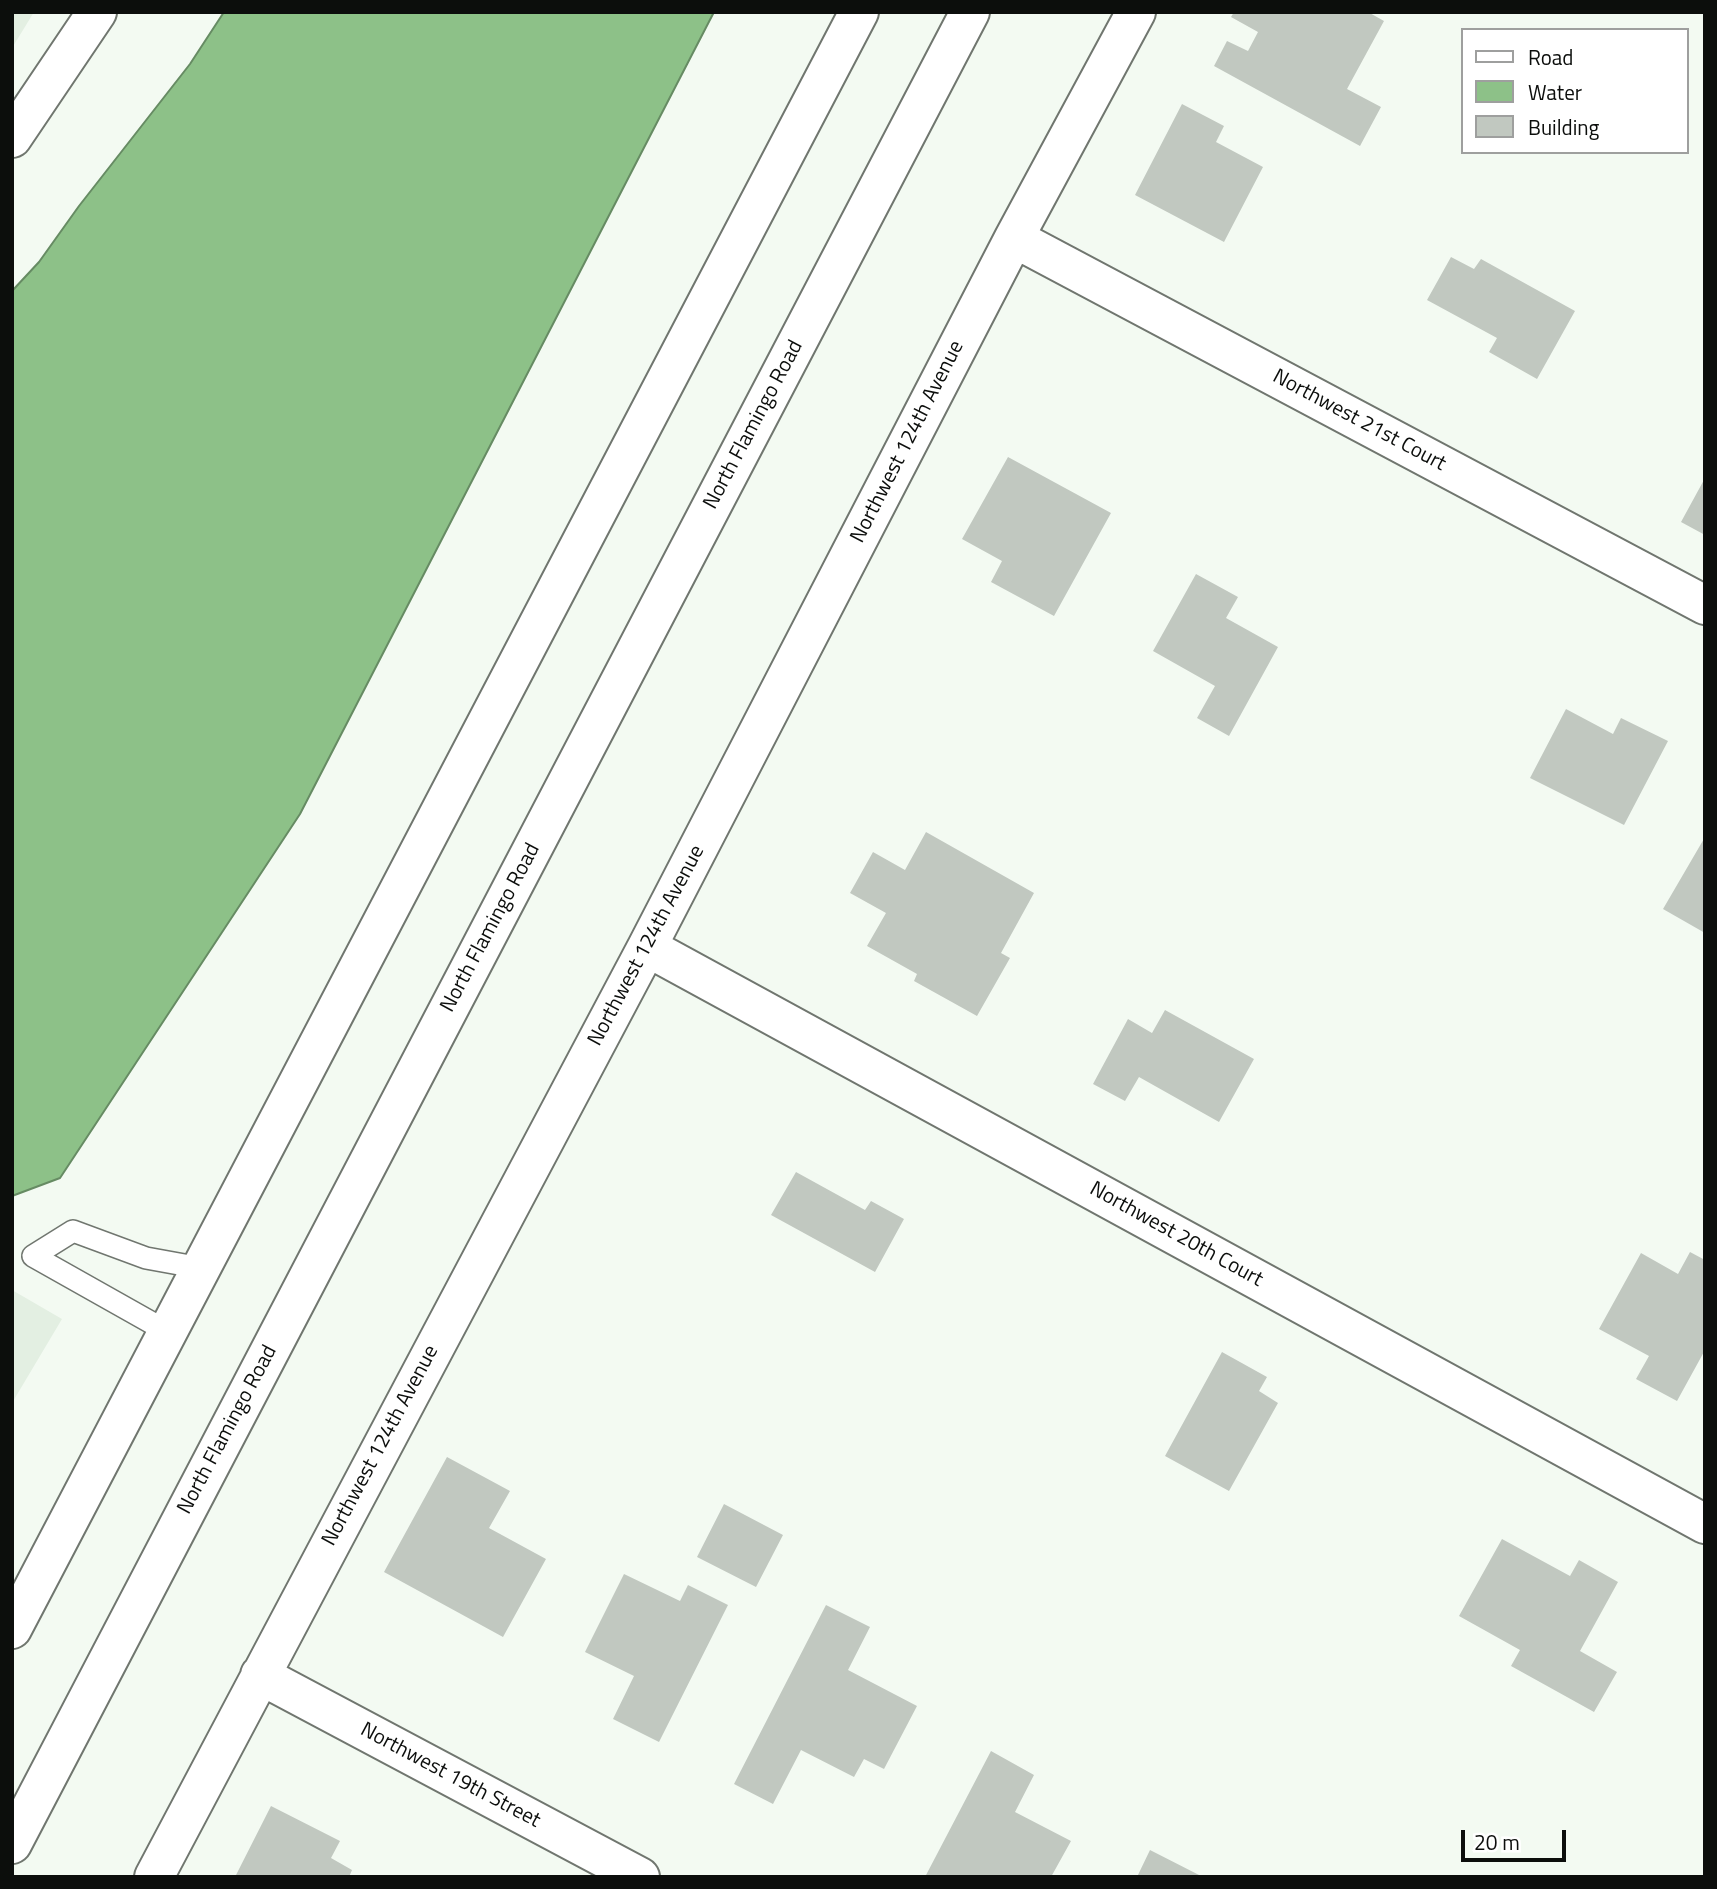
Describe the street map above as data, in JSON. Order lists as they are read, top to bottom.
{
  "streets": {
    "main road": [
      "Northwest 21st Court",
      "North Flamingo Road",
      "Northwest 124th Avenue",
      "Northwest 20th Court",
      "Northwest 19th Street"
    ]
  },
  "crossings": [
    ["Northwest 21st Court", "Northwest 124th Avenue"],
    ["Northwest 124th Avenue", "Northwest 20th Court"],
    ["Northwest 124th Avenue", "Northwest 19th Street"]
  ],
  "legend": ["Road", "Water", "Building"],
  "scale_bar": "20 m"
}
